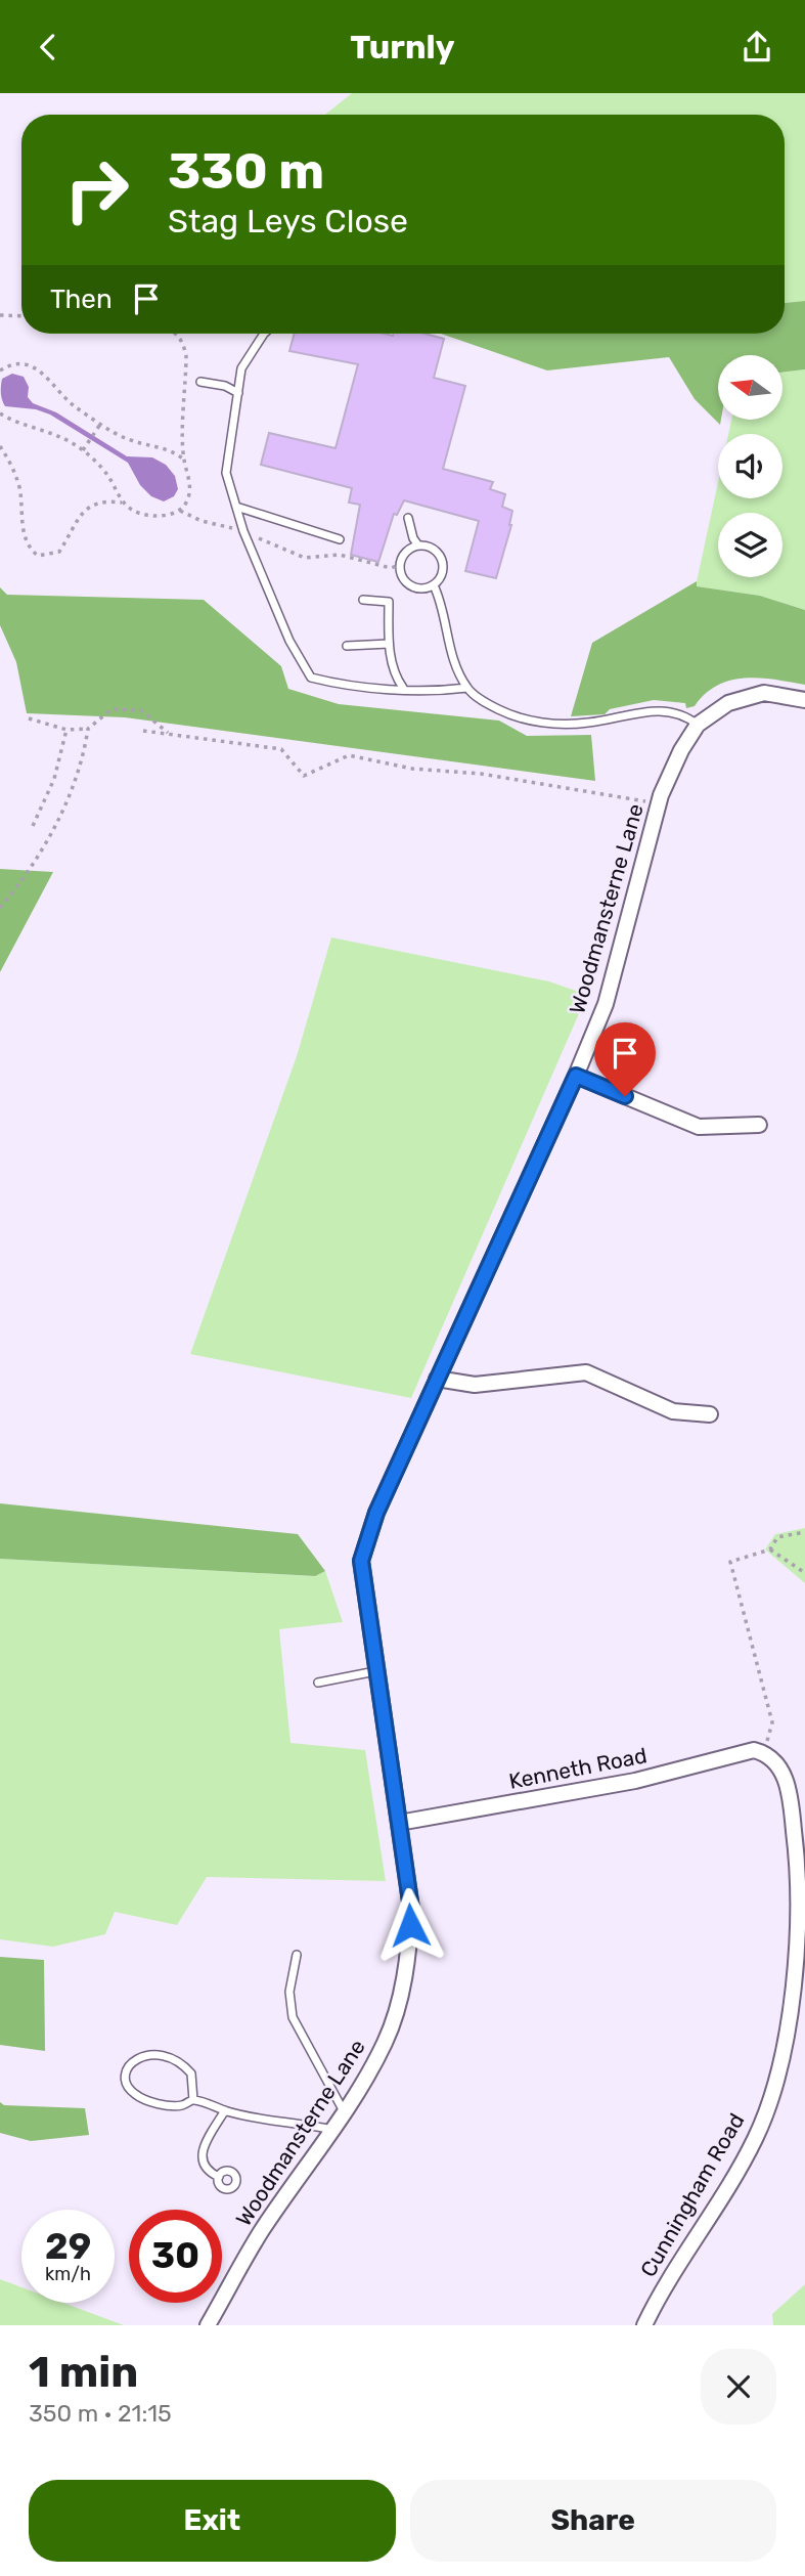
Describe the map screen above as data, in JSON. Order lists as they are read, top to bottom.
{
  "streets": {
    "street": ["Woodmansterne Lane", "Kenneth Road", "Cunningham Road"]
  },
  "crossings": [
    ["Woodmansterne Lane", "Kenneth Road"],
    ["Kenneth Road", "Cunningham Road"]
  ],
  "north": "left",
  "page": {
    "header": "Turnly",
    "turn": ["330 m", "Stag Leys Close"],
    "then": "Then",
    "speed": "29 km/h",
    "limit": "30",
    "heading": ["1 min", "350 m · 21:15"],
    "buttons": ["Exit", "Share"]
  }
}
